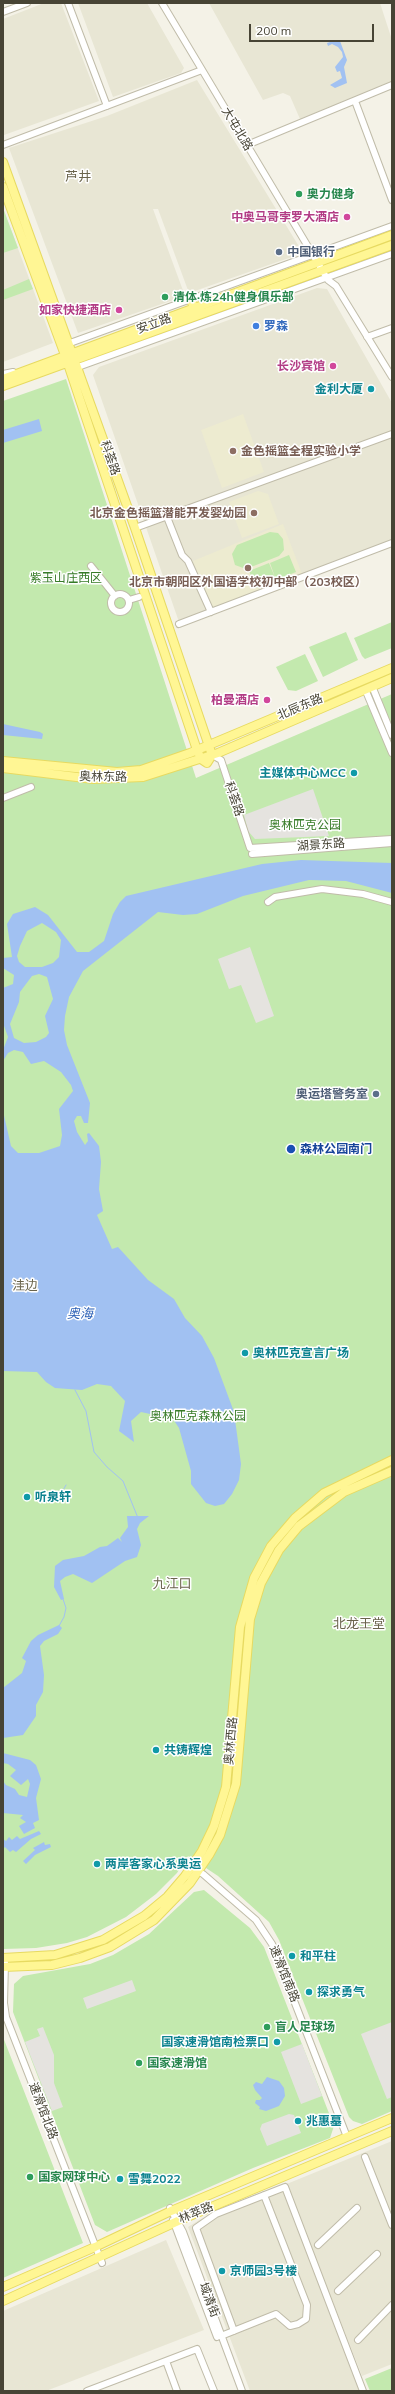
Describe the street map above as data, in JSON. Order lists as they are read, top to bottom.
{
  "streets": {
    "main road": [
      "安立路",
      "科荟路",
      "北辰东路",
      "奥林东路",
      "奥林西路",
      "林萃路"
    ],
    "street": [
      "大屯北路",
      "湖景东路",
      "速滑馆南路",
      "速滑馆北路",
      "域清街"
    ]
  },
  "crossings": [
    ["大屯北路", "安立路"],
    ["安立路", "科荟路"],
    ["科荟路", "北辰东路"],
    ["科荟路", "奥林东路"],
    ["科荟路", "湖景东路"],
    ["北辰东路", "奥林东路"],
    ["奥林西路", "速滑馆南路"],
    ["奥林西路", "速滑馆北路"],
    ["速滑馆南路", "林萃路"],
    ["速滑馆北路", "林萃路"],
    ["林萃路", "域清街"]
  ],
  "districts": [
    "芦井",
    "洼边",
    "九江口",
    "北龙王堂"
  ],
  "water": ["奥海"],
  "parks": ["紫玉山庄西区", "奥林匹克公园", "奥林匹克森林公园"],
  "places": [
    "奥力健身",
    "中奥马哥孛罗大酒店",
    "中国银行",
    "清体·炼24h健身俱乐部",
    "如家快捷酒店",
    "罗森",
    "长沙宾馆",
    "金利大厦",
    "金色摇篮全程实验小学",
    "北京金色摇篮潜能开发婴幼园",
    "北京市朝阳区外国语学校初中部（203校区）",
    "柏曼酒店",
    "主媒体中心MCC",
    "奥运塔警务室",
    "森林公园南门",
    "奥林匹克宣言广场",
    "听泉轩",
    "共铸辉煌",
    "两岸客家心系奥运",
    "和平柱",
    "探求勇气",
    "盲人足球场",
    "国家速滑馆南检票口",
    "国家速滑馆",
    "兆惠墓",
    "国家网球中心",
    "雪舞2022",
    "京师园3号楼"
  ],
  "scale_bar": "200 m"
}
